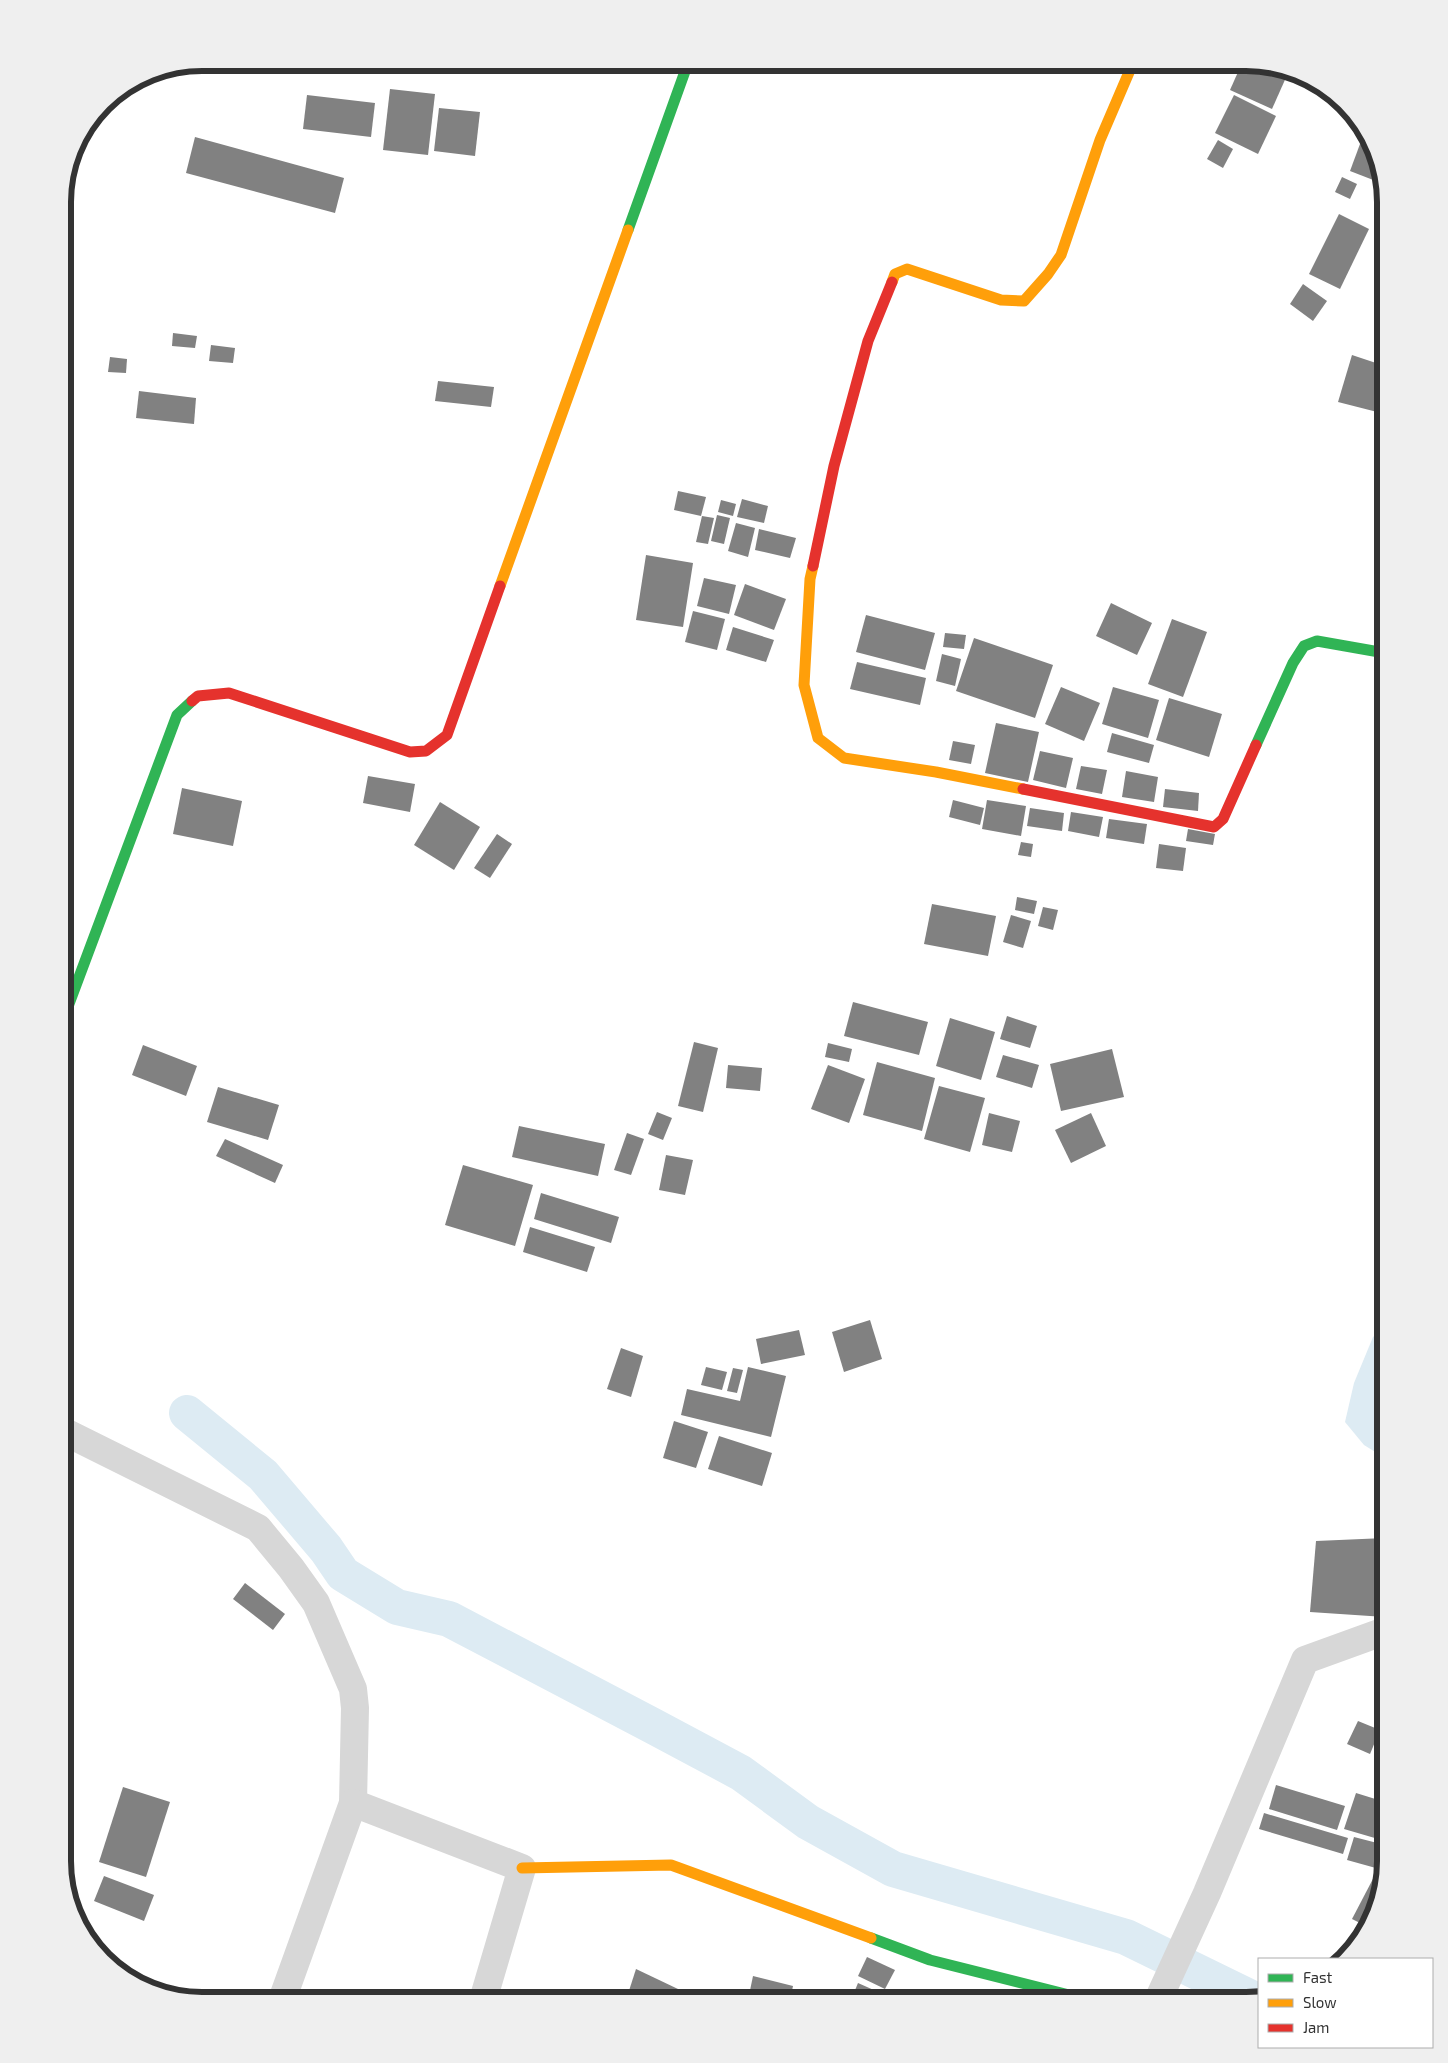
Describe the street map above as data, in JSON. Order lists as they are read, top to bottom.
{
  "legend": ["Fast", "Slow", "Jam"]
}
